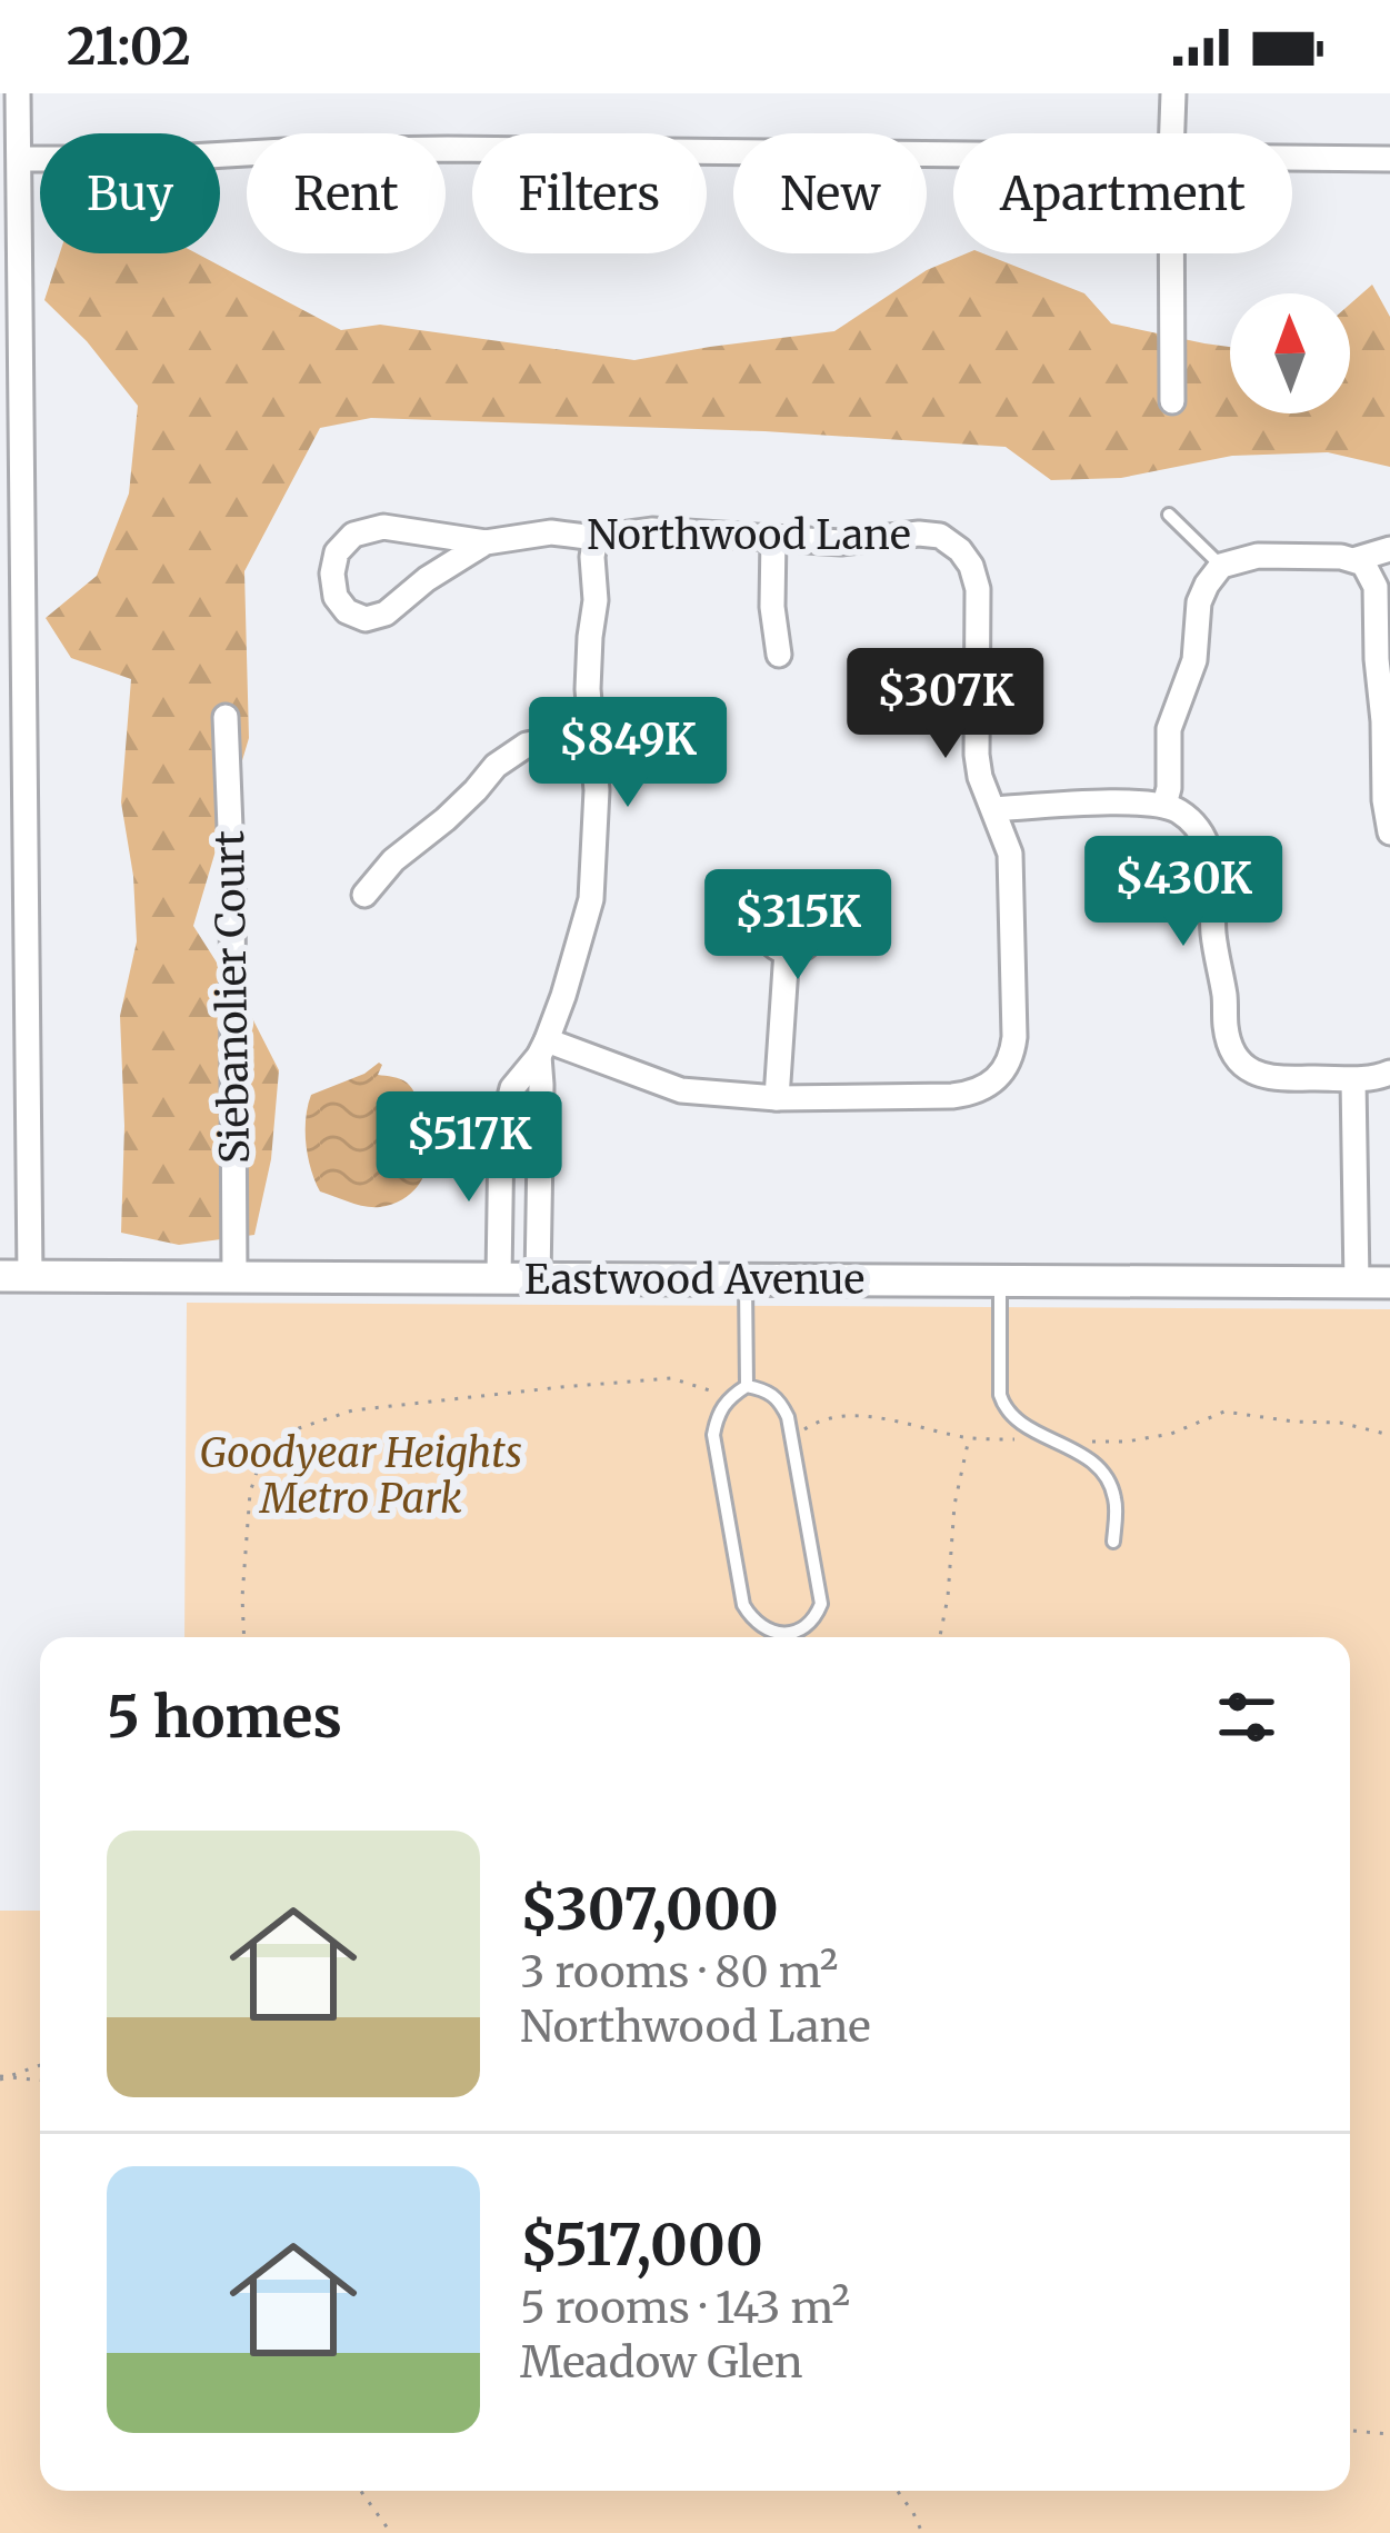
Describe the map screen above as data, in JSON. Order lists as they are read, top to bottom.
{
  "streets": {
    "street": ["Northwood Lane", "Siebanolier Court", "Eastwood Avenue"]
  },
  "crossings": [
    ["Siebanolier Court", "Eastwood Avenue"]
  ],
  "parks": ["Goodyear Heights Metro Park"],
  "north": "top",
  "page": {
    "status": "21:02",
    "chip": [
      "Buy",
      "Rent",
      "Filters",
      "New",
      "Apartment"
    ],
    "price": [
      "$307K",
      "$849K",
      "$430K",
      "$315K",
      "$517K"
    ],
    "heading": "5 homes",
    "list": [
      {
        "name": "$307,000",
        "note": "3 rooms · 80 m² · Northwood Lane"
      },
      {
        "name": "$517,000",
        "note": "5 rooms · 143 m² · Meadow Glen"
      }
    ]
  }
}
